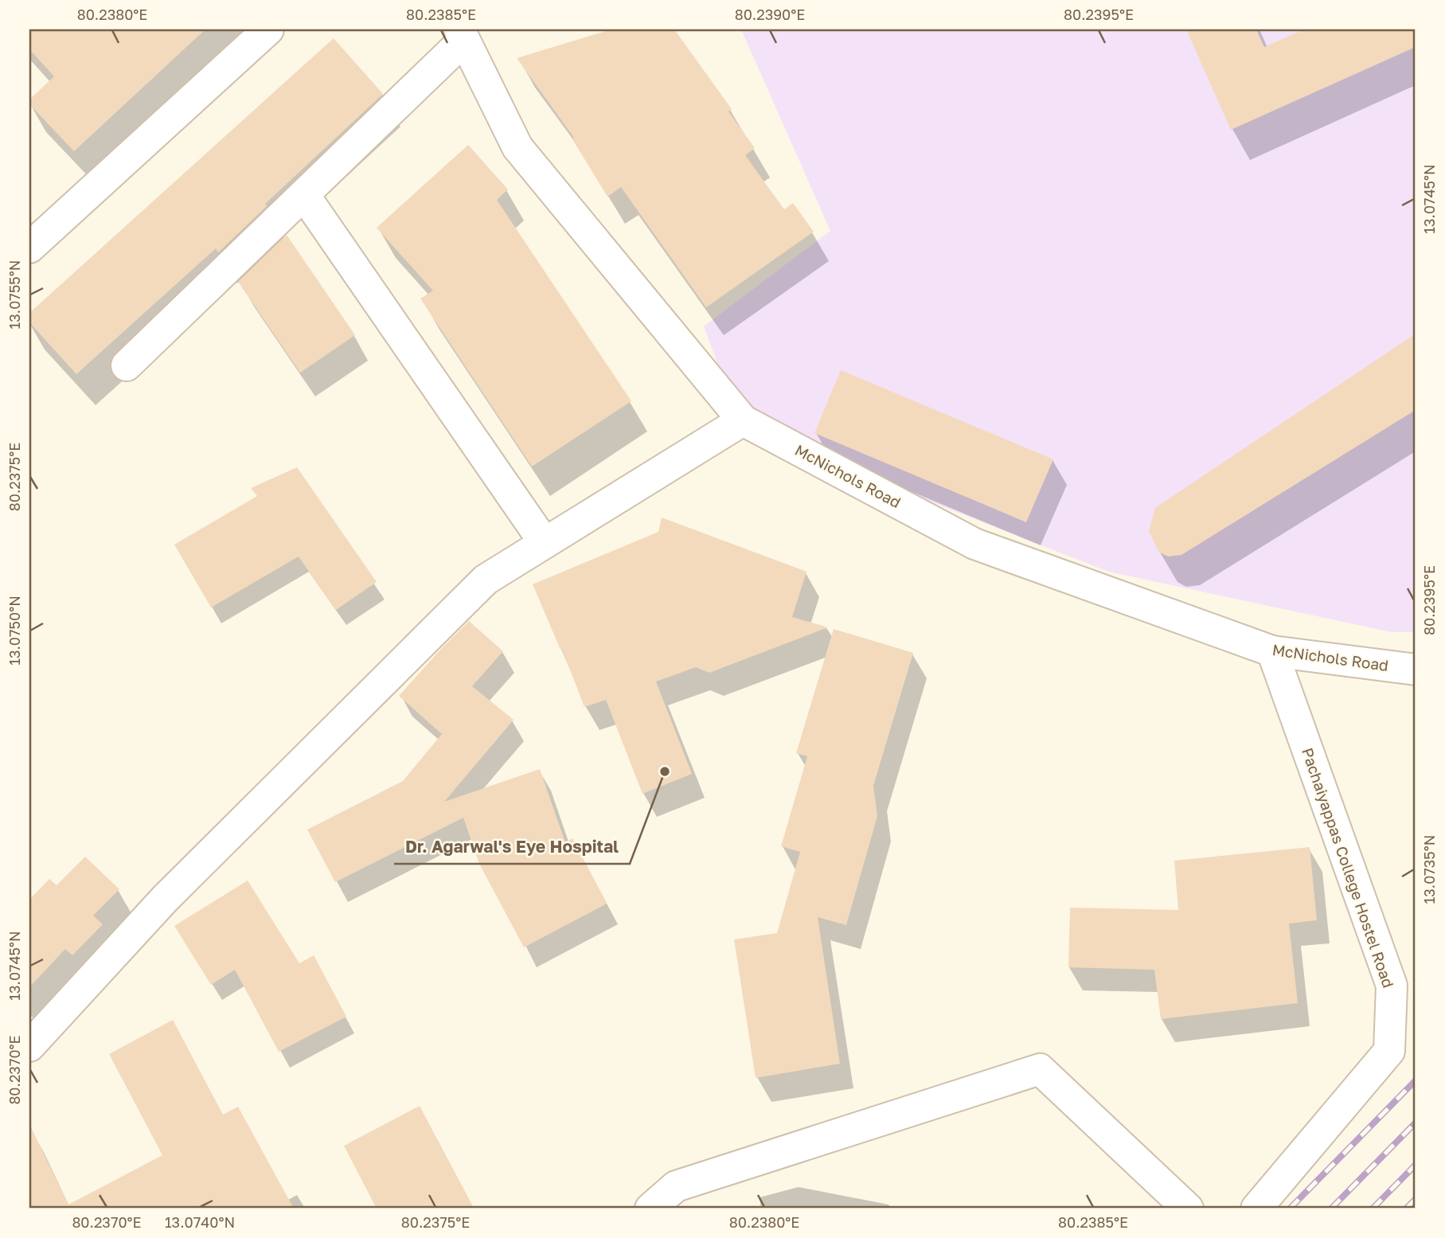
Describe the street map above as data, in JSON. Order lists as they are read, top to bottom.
{
  "streets": {
    "street": ["McNichols Road", "Pachaiyappas College Hostel Road"]
  },
  "crossings": [
    ["McNichols Road", "Pachaiyappas College Hostel Road"]
  ],
  "places": ["Dr. Agarwal's Eye Hospital"],
  "coordinates": [
    "80.2380°E",
    "80.2385°E",
    "80.2390°E",
    "80.2395°E",
    "13.0745°N",
    "13.0755°N",
    "80.2375°E",
    "13.0750°N",
    "13.0735°N",
    "80.2370°E",
    "13.0740°N"
  ]
}
